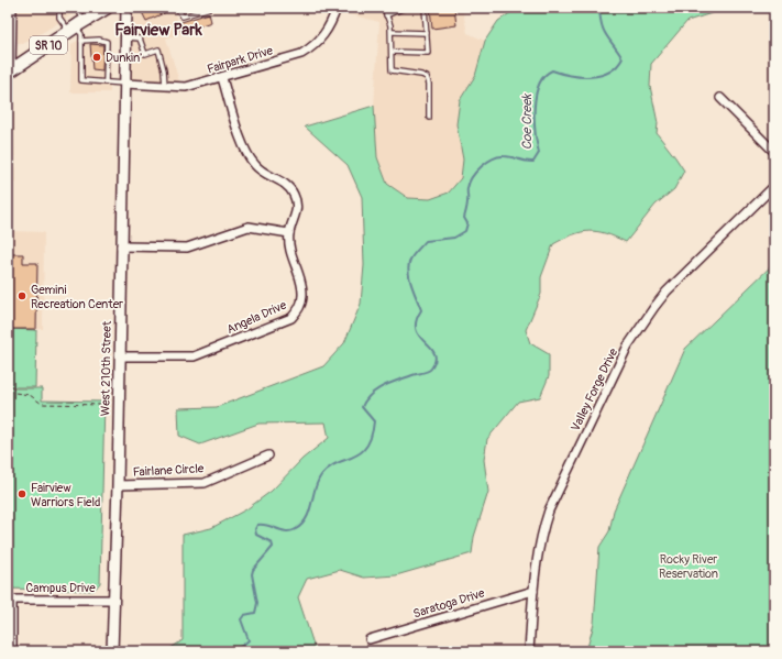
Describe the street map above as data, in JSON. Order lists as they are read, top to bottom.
{
  "streets": {
    "main road": ["SR 10"],
    "street": [
      "Fairpark Drive",
      "Angela Drive",
      "West 210th Street",
      "Valley Forge Drive",
      "Fairlane Circle",
      "Campus Drive",
      "Saratoga Drive"
    ]
  },
  "crossings": [
    ["Fairpark Drive", "Angela Drive"],
    ["Fairpark Drive", "West 210th Street"],
    ["Angela Drive", "West 210th Street"],
    ["West 210th Street", "Fairlane Circle"],
    ["West 210th Street", "Campus Drive"],
    ["Valley Forge Drive", "Saratoga Drive"]
  ],
  "districts": ["Fairview Park"],
  "water": ["Coe Creek"],
  "parks": ["Rocky River Reservation"],
  "places": ["Dunkin'", "Gemini Recreation Center", "Fairview Warriors Field"]
}
